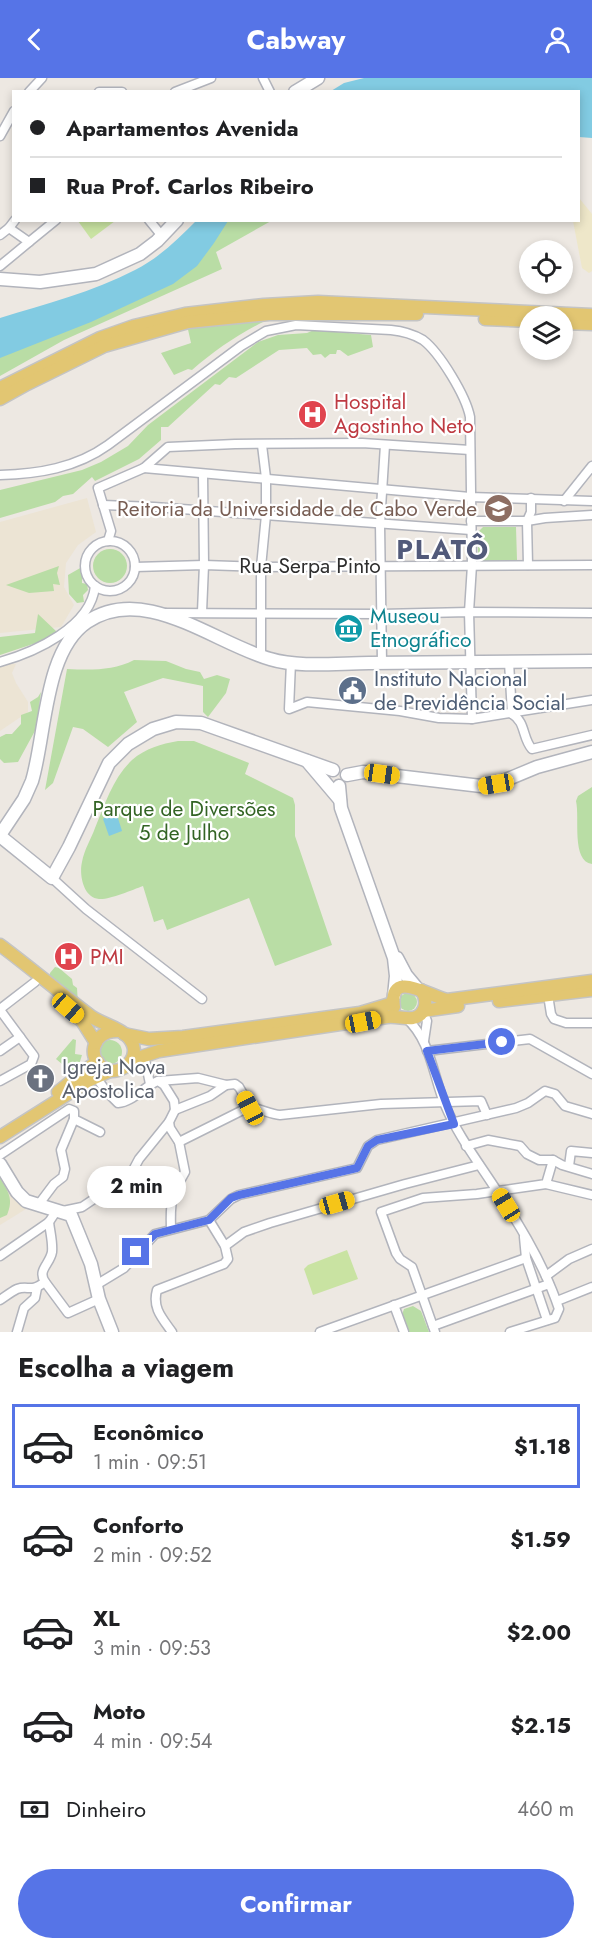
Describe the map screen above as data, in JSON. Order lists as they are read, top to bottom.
{
  "streets": {
    "street": ["Rua Serpa Pinto"]
  },
  "districts": ["PLATÔ"],
  "parks": ["Parque de Diversões 5 de Julho"],
  "places": {
    "hospital": ["Hospital Agostinho Neto", "PMI"],
    "school or university": ["Reitoria da Universidade de Cabo Verde"],
    "museum": ["Museou Etnográfico"],
    "public building": ["Instituto Nacional de Previdência Social"],
    "church": ["Igreja Nova Apostolica"]
  },
  "page": {
    "header": "Cabway",
    "banner": ["Apartamentos Avenida", "Rua Prof. Carlos Ribeiro"],
    "bubble": "2 min",
    "heading": "Escolha a viagem",
    "list": [
      {
        "name": "Econômico",
        "note": "1 min · 09:51",
        "value": "$1.18"
      },
      {
        "name": "Conforto",
        "note": "2 min · 09:52",
        "value": "$1.59"
      },
      {
        "name": "XL",
        "note": "3 min · 09:53",
        "value": "$2.00"
      },
      {
        "name": "Moto",
        "note": "4 min · 09:54",
        "value": "$2.15"
      }
    ],
    "pay": ["Dinheiro", "460 m"],
    "buttons": "Confirmar"
  }
}
